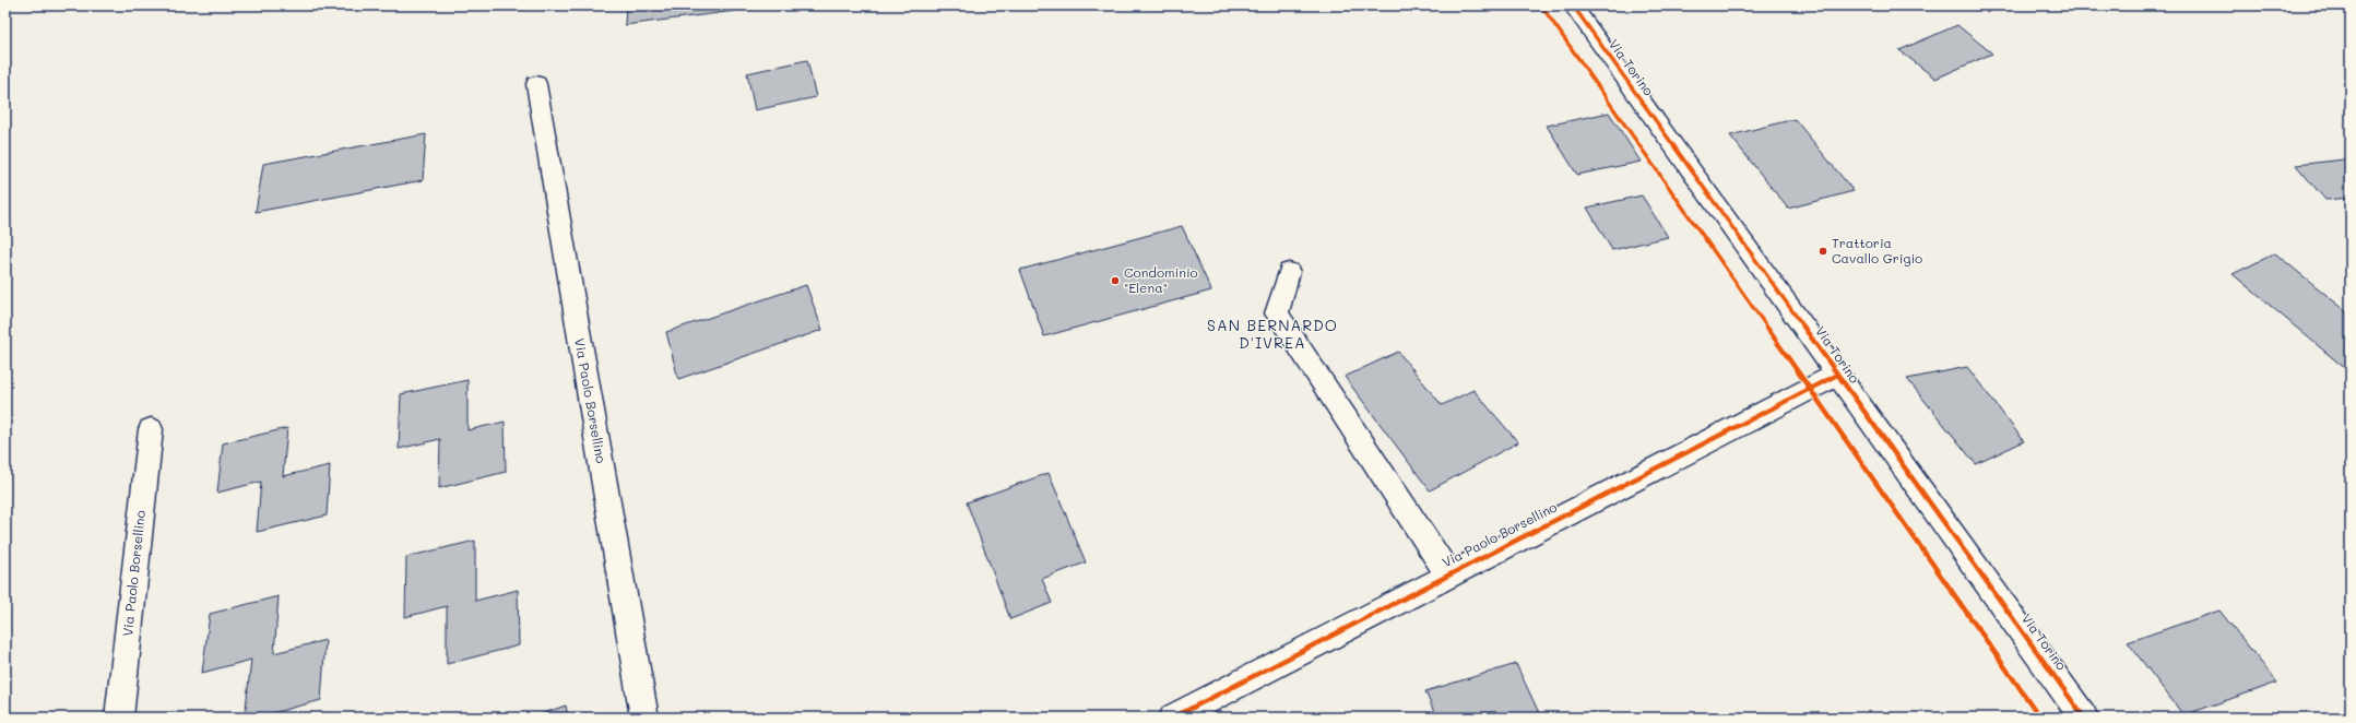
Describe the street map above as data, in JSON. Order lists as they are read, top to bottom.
{
  "streets": {
    "street": ["Via Torino", "Via Paolo Borsellino"]
  },
  "crossings": [
    ["Via Torino", "Via Paolo Borsellino"]
  ],
  "districts": ["SAN BERNARDO D'IVREA"],
  "places": ["Trattoria Cavallo Grigio", "Condominio \"Elena\""]
}
